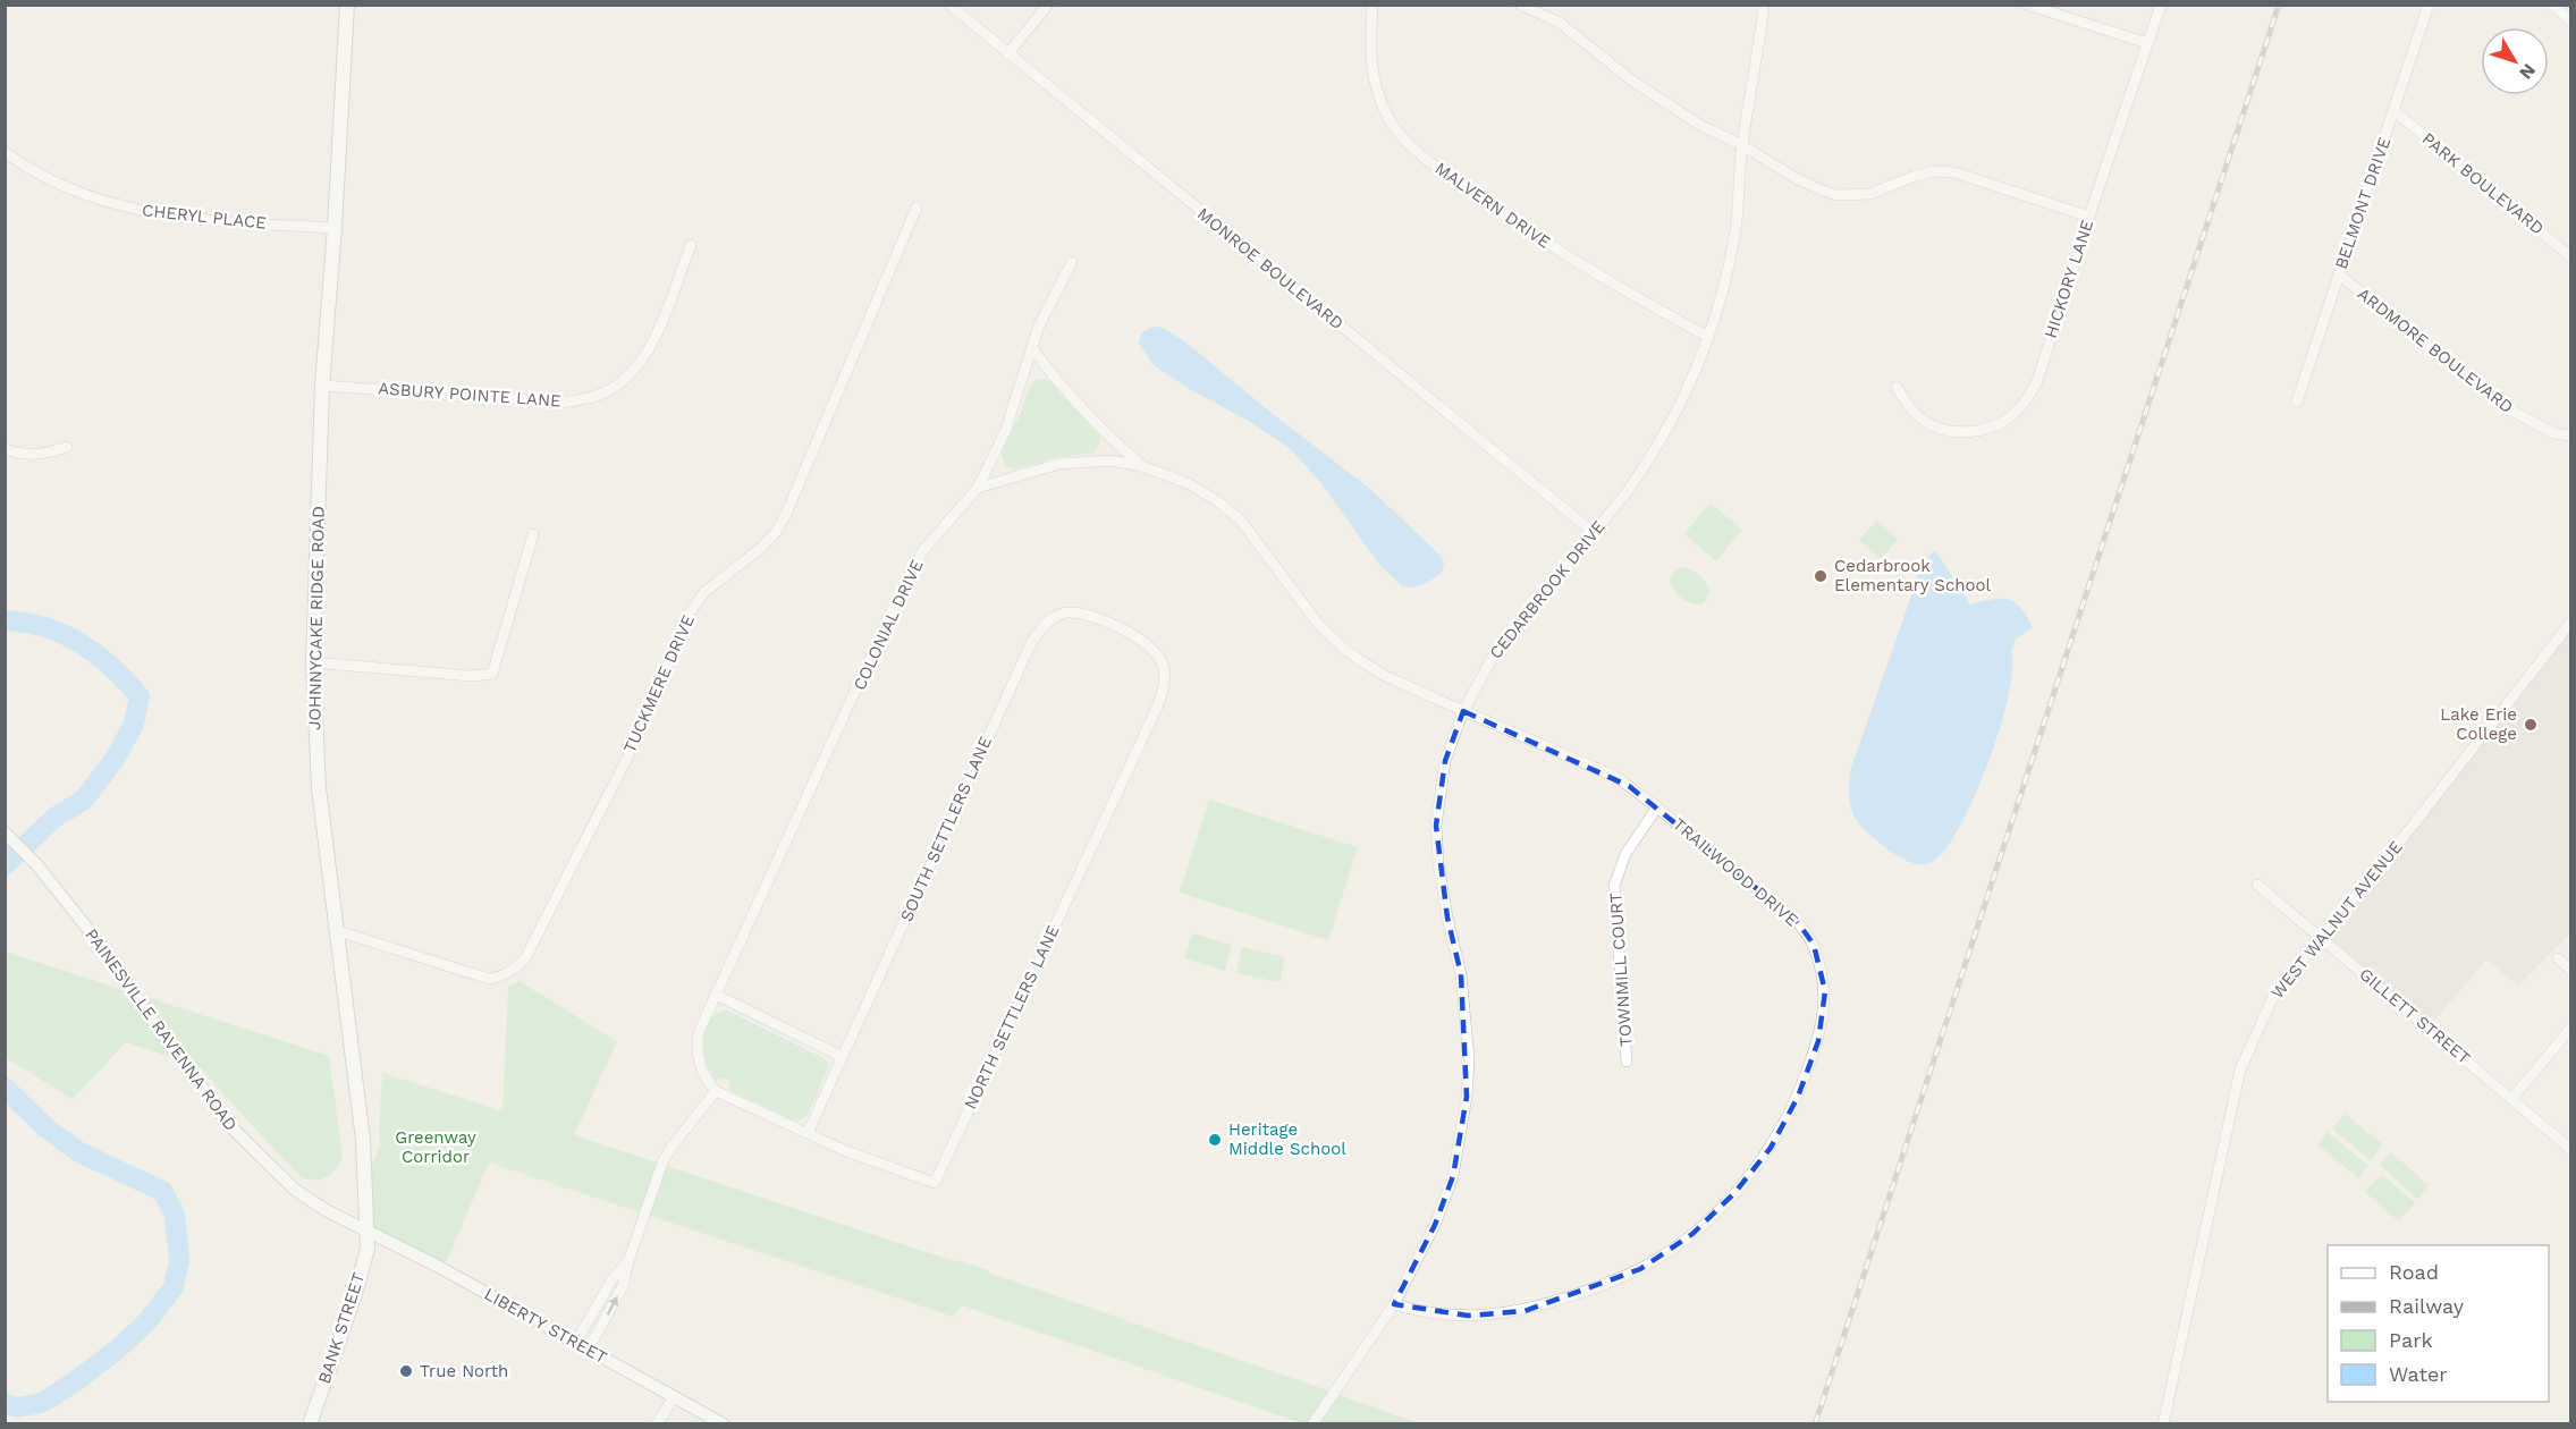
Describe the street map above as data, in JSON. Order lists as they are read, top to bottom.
{
  "streets": {
    "main road": ["JOHNNYCAKE RIDGE ROAD", "BANK STREET"],
    "street": [
      "PARK BOULEVARD",
      "BELMONT DRIVE",
      "MALVERN DRIVE",
      "CHERYL PLACE",
      "MONROE BOULEVARD",
      "HICKORY LANE",
      "ARDMORE BOULEVARD",
      "ASBURY POINTE LANE",
      "CEDARBROOK DRIVE",
      "COLONIAL DRIVE",
      "TUCKMERE DRIVE",
      "SOUTH SETTLERS LANE",
      "TRAILWOOD DRIVE",
      "WEST WALNUT AVENUE",
      "TOWNMILL COURT",
      "GILLETT STREET",
      "NORTH SETTLERS LANE",
      "PAINESVILLE RAVENNA ROAD",
      "LIBERTY STREET"
    ]
  },
  "crossings": [
    ["PARK BOULEVARD", "BELMONT DRIVE"],
    ["BELMONT DRIVE", "ARDMORE BOULEVARD"],
    ["MALVERN DRIVE", "CEDARBROOK DRIVE"],
    ["CHERYL PLACE", "JOHNNYCAKE RIDGE ROAD"],
    ["MONROE BOULEVARD", "CEDARBROOK DRIVE"],
    ["ASBURY POINTE LANE", "JOHNNYCAKE RIDGE ROAD"],
    ["CEDARBROOK DRIVE", "TRAILWOOD DRIVE"],
    ["JOHNNYCAKE RIDGE ROAD", "TUCKMERE DRIVE"],
    ["JOHNNYCAKE RIDGE ROAD", "PAINESVILLE RAVENNA ROAD"],
    ["JOHNNYCAKE RIDGE ROAD", "LIBERTY STREET"],
    ["JOHNNYCAKE RIDGE ROAD", "BANK STREET"],
    ["COLONIAL DRIVE", "NORTH SETTLERS LANE"],
    ["SOUTH SETTLERS LANE", "NORTH SETTLERS LANE"],
    ["TRAILWOOD DRIVE", "TOWNMILL COURT"],
    ["WEST WALNUT AVENUE", "GILLETT STREET"],
    ["PAINESVILLE RAVENNA ROAD", "LIBERTY STREET"],
    ["PAINESVILLE RAVENNA ROAD", "BANK STREET"],
    ["LIBERTY STREET", "BANK STREET"]
  ],
  "parks": ["Greenway Corridor"],
  "places": [
    "Cedarbrook Elementary School",
    "Lake Erie College",
    "Heritage Middle School",
    "True North"
  ],
  "legend": [
    "Road",
    "Railway",
    "Park",
    "Water"
  ],
  "north": "bottom right"
}
